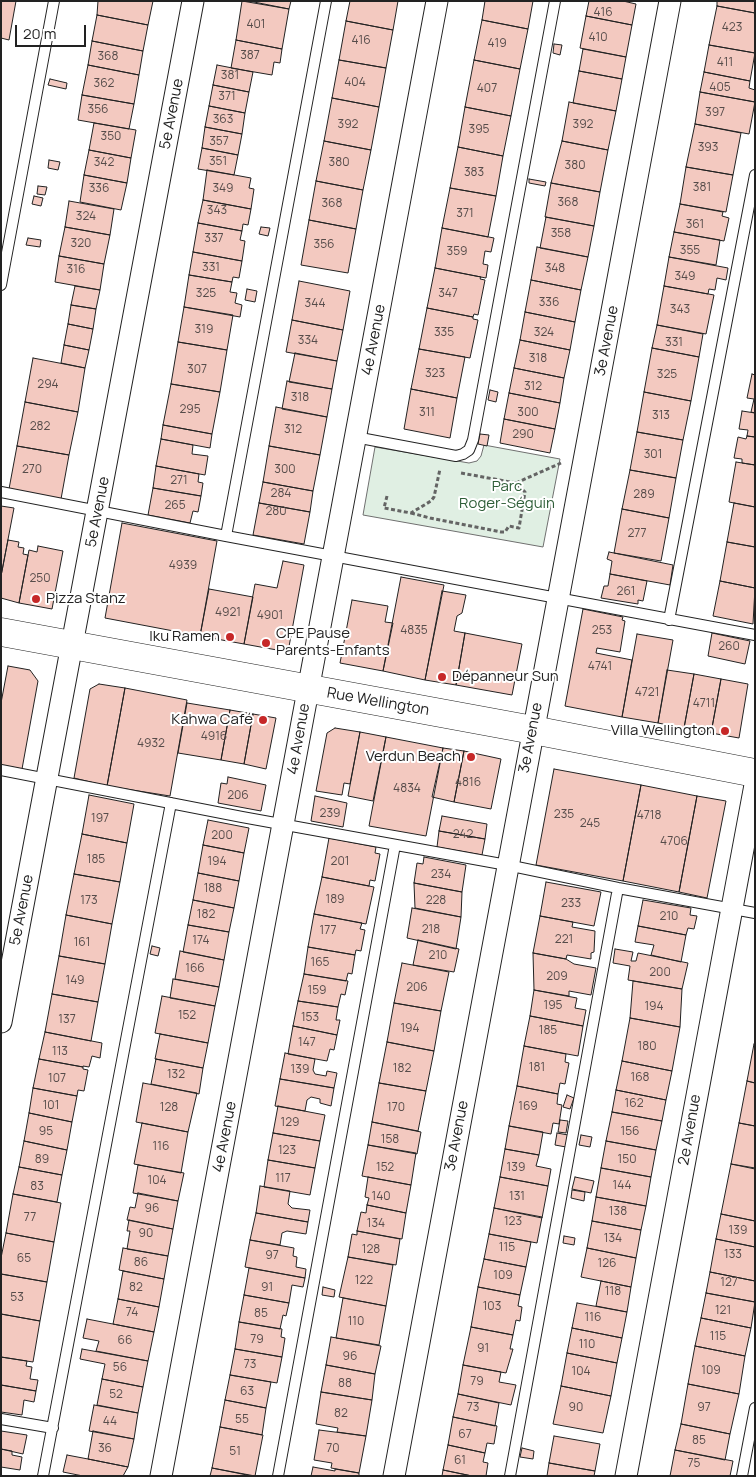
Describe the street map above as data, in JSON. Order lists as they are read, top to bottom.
{
  "streets": {
    "main road": ["Rue Wellington"],
    "street": [
      "5e Avenue",
      "4e Avenue",
      "3e Avenue",
      "2e Avenue"
    ]
  },
  "crossings": [
    ["5e Avenue", "Rue Wellington"],
    ["4e Avenue", "Rue Wellington"],
    ["3e Avenue", "Rue Wellington"]
  ],
  "parks": ["Parc Roger-Séguin"],
  "places": [
    "Pizza Stanz",
    "Iku Ramen",
    "CPE Pause Parents-Enfants",
    "Dépanneur Sun",
    "Kahwa Café",
    "Villa Wellington",
    "Verdun Beach"
  ],
  "house_numbers": [
    "416",
    "401",
    "423",
    "410",
    "416",
    "419",
    "387",
    "368",
    "411",
    "381",
    "404",
    "362",
    "405",
    "407",
    "371",
    "356",
    "397",
    "363",
    "392",
    "392",
    "395",
    "350",
    "357",
    "393",
    "351",
    "342",
    "380",
    "380",
    "383",
    "381",
    "336",
    "349",
    "368",
    "368",
    "343",
    "371",
    "324",
    "361",
    "358",
    "337",
    "320",
    "356",
    "355",
    "359",
    "331",
    "348",
    "316",
    "349",
    "325",
    "347",
    "336",
    "344",
    "343",
    "319",
    "335",
    "324",
    "334",
    "331",
    "318",
    "307",
    "323",
    "325",
    "294",
    "312",
    "318",
    "295",
    "311",
    "300",
    "313",
    "282",
    "312",
    "290",
    "301",
    "270",
    "300",
    "271",
    "284",
    "289",
    "265",
    "280",
    "277",
    "4939",
    "250",
    "261",
    "4921",
    "4901",
    "4835",
    "253",
    "260",
    "4741",
    "4721",
    "4711",
    "4916",
    "4932",
    "4816",
    "4834",
    "206",
    "239",
    "235",
    "4718",
    "197",
    "245",
    "242",
    "200",
    "4706",
    "185",
    "194",
    "201",
    "234",
    "188",
    "189",
    "173",
    "228",
    "233",
    "182",
    "210",
    "218",
    "177",
    "221",
    "174",
    "161",
    "210",
    "165",
    "166",
    "200",
    "209",
    "149",
    "206",
    "159",
    "195",
    "194",
    "152",
    "153",
    "137",
    "194",
    "185",
    "147",
    "180",
    "113",
    "181",
    "182",
    "139",
    "132",
    "168",
    "107",
    "162",
    "101",
    "169",
    "128",
    "170",
    "129",
    "95",
    "156",
    "158",
    "116",
    "123",
    "89",
    "150",
    "152",
    "139",
    "117",
    "104",
    "144",
    "83",
    "140",
    "131",
    "96",
    "138",
    "77",
    "123",
    "134",
    "139",
    "90",
    "134",
    "115",
    "128",
    "133",
    "97",
    "65",
    "86",
    "126",
    "109",
    "122",
    "127",
    "82",
    "91",
    "118",
    "53",
    "103",
    "121",
    "74",
    "85",
    "116",
    "110",
    "115",
    "79",
    "66",
    "110",
    "91",
    "96",
    "73",
    "56",
    "109",
    "104",
    "79",
    "88",
    "63",
    "52",
    "73",
    "90",
    "97",
    "82",
    "55",
    "44",
    "67",
    "85",
    "36",
    "70",
    "51",
    "61",
    "75"
  ],
  "scale_bar": "20 m"
}
